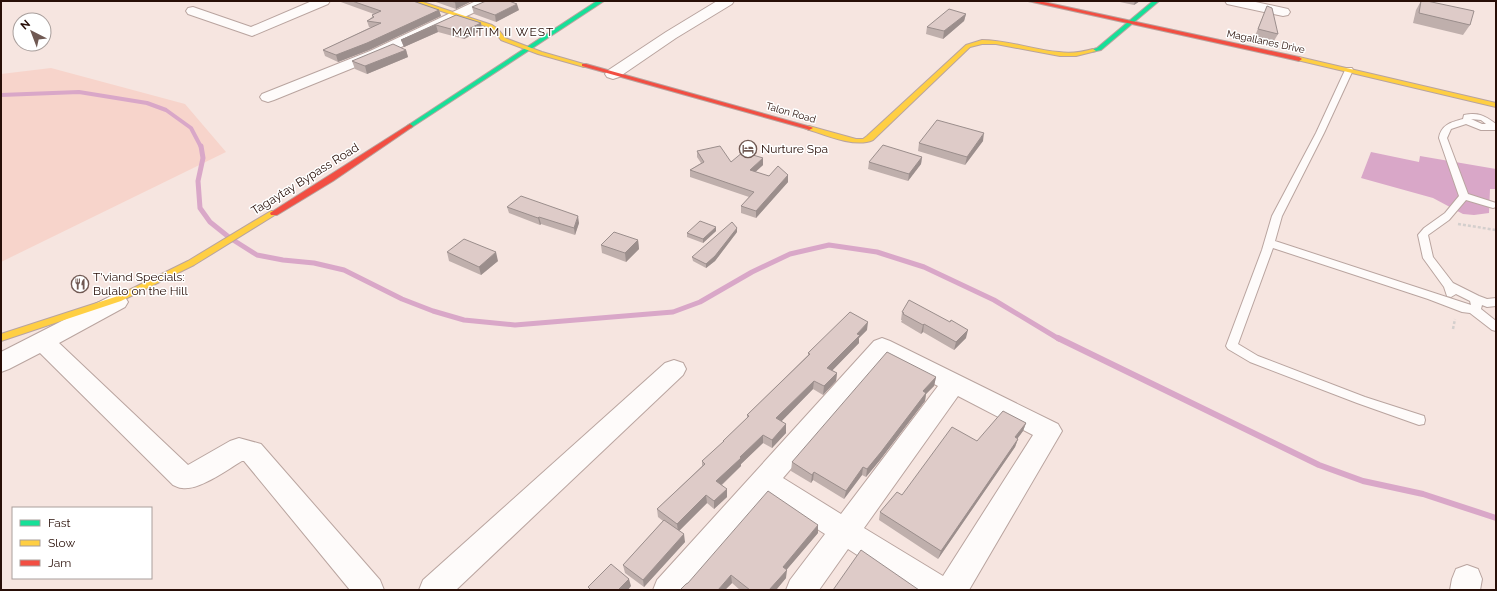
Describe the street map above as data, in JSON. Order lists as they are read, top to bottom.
{
  "streets": {
    "street": ["Magallanes Drive", "Talon Road", "Tagaytay Bypass Road"]
  },
  "crossings": [
    ["Magallanes Drive", "Talon Road"],
    ["Talon Road", "Tagaytay Bypass Road"]
  ],
  "districts": ["MAITIM II WEST"],
  "places": {
    "hotel": ["Nurture Spa"],
    "restaurant": ["T'viand Specials: Bulalo on the Hill"]
  },
  "legend": ["Fast", "Slow", "Jam"],
  "north": "top left"
}
